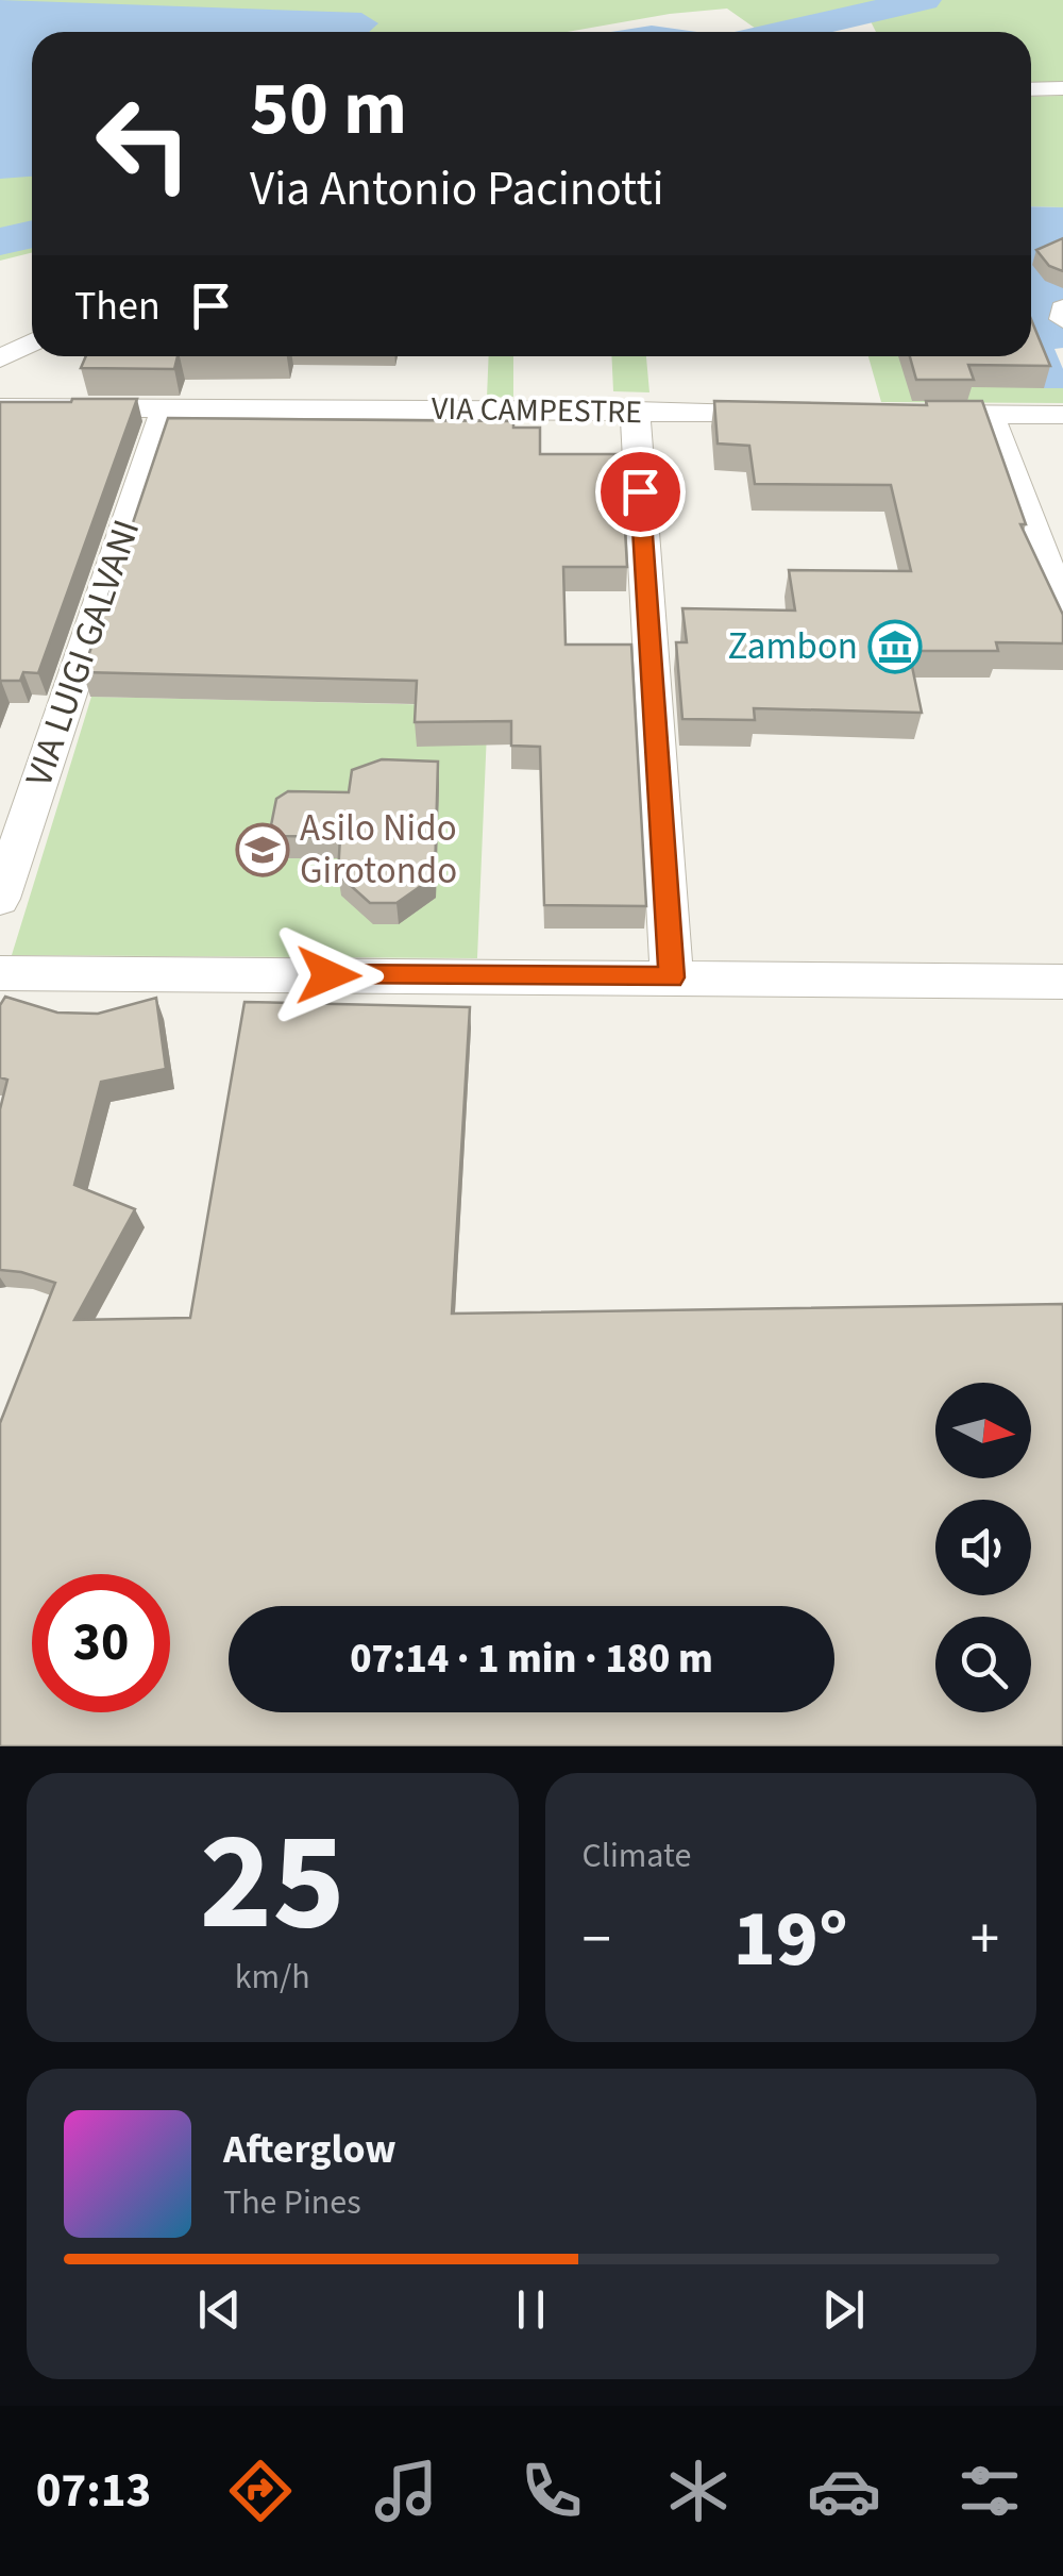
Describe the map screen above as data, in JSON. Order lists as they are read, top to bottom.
{
  "streets": {
    "street": ["VIA CAMPESTRE", "VIA LUIGI GALVANI"]
  },
  "crossings": [
    ["VIA CAMPESTRE", "VIA LUIGI GALVANI"]
  ],
  "places": {
    "museum": ["Zambon"],
    "school or university": ["Asilo Nido Girotondo"]
  },
  "north": "right",
  "page": {
    "turn": ["50 m", "Via Antonio Pacinotti"],
    "then": "Then",
    "limit": "30",
    "trip": "07:14 · 1 min · 180 m",
    "tile": [
      ["25", "km/h"],
      "Climate"
    ],
    "heat": ["−", "19°", "+"],
    "song": ["Afterglow", "The Pines"],
    "tabs": "07:13"
  }
}
